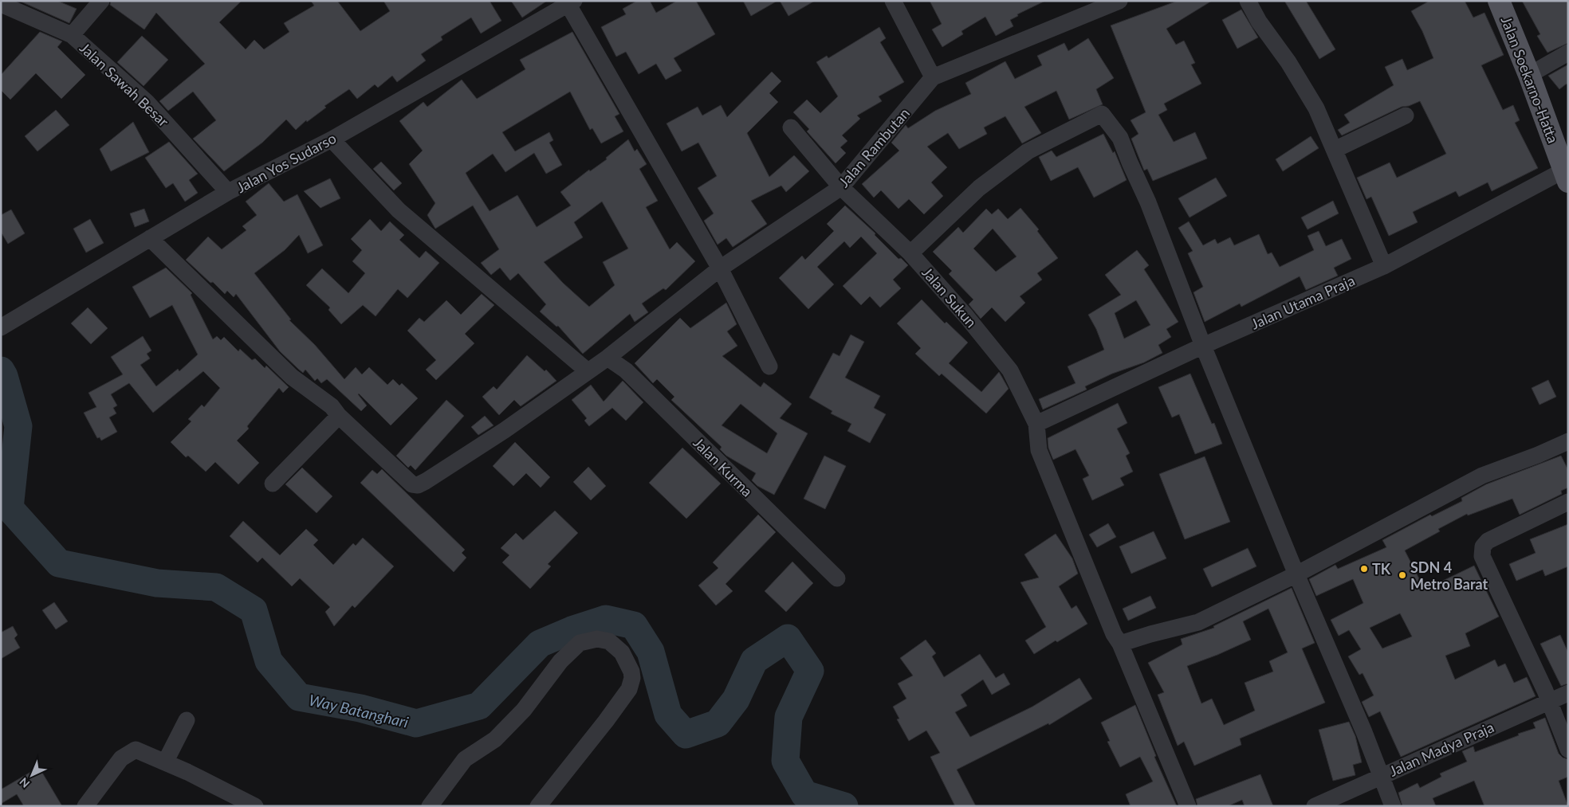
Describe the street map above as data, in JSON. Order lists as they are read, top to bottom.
{
  "streets": {
    "main road": ["Jalan Soekarno-Hatta"],
    "street": [
      "Jalan Sawah Besar",
      "Jalan Rambutan",
      "Jalan Yos Sudarso",
      "Jalan Sukun",
      "Jalan Utama Praja",
      "Jalan Kurma",
      "Jalan Madya Praja"
    ]
  },
  "crossings": [
    ["Jalan Soekarno-Hatta", "Jalan Utama Praja"],
    ["Jalan Sawah Besar", "Jalan Yos Sudarso"],
    ["Jalan Rambutan", "Jalan Yos Sudarso"],
    ["Jalan Rambutan", "Jalan Sukun"],
    ["Jalan Rambutan", "Jalan Kurma"],
    ["Jalan Sukun", "Jalan Utama Praja"]
  ],
  "water": ["Way Batanghari"],
  "places": ["TK", "SDN 4 Metro Barat"],
  "north": "bottom left"
}
